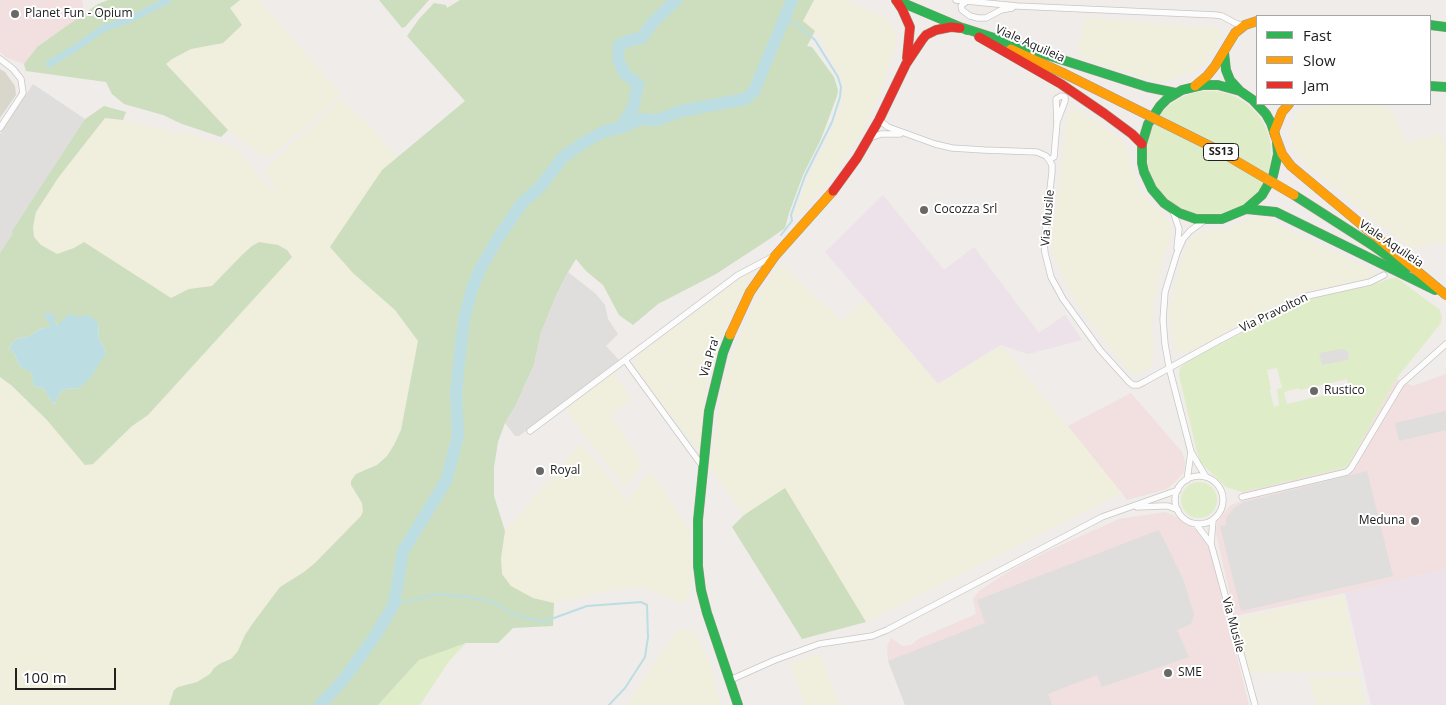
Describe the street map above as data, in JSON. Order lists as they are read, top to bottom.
{
  "streets": {
    "main road": ["Viale Aquileia", "SS13", "Via Pra'"],
    "street": ["Via Musile", "Via Pravolton"]
  },
  "crossings": [
    ["Viale Aquileia", "Via Pra'"],
    ["Via Musile", "Via Pravolton"]
  ],
  "places": [
    "Planet Fun - Opium",
    "Cocozza Srl",
    "Rustico",
    "Royal",
    "Meduna",
    "SME"
  ],
  "legend": ["Fast", "Slow", "Jam"],
  "scale_bar": "100 m"
}
